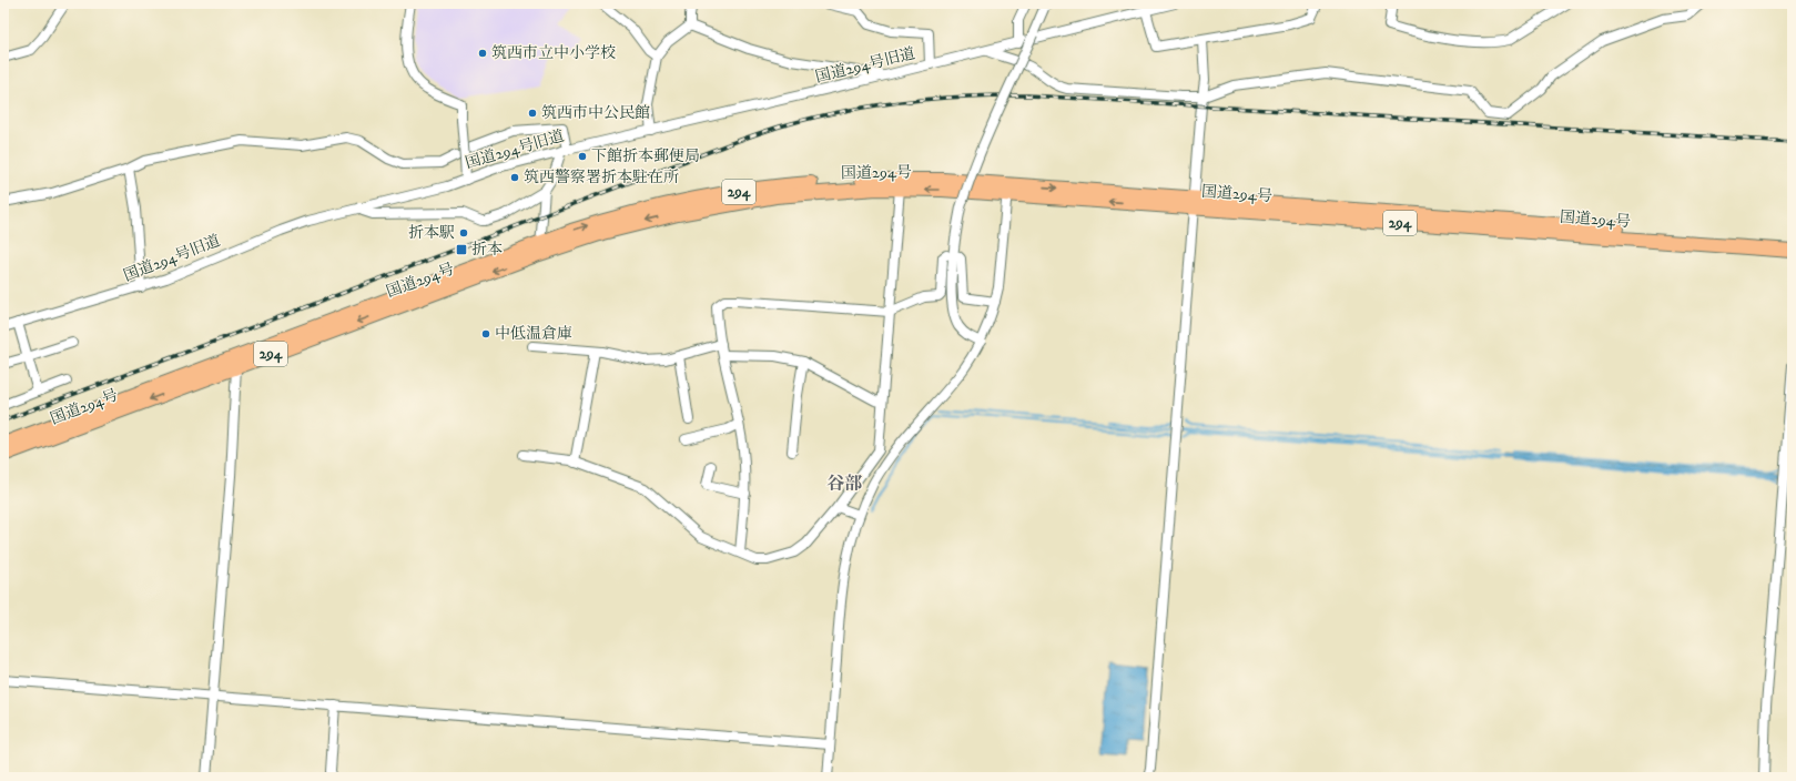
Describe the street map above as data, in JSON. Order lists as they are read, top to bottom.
{
  "streets": {
    "highway": ["国道294号", "294"],
    "street": ["国道294号旧道"]
  },
  "districts": ["谷部"],
  "places": {
    "other": [
      "筑西市立中小学校",
      "筑西市中公民館",
      "下館折本郵便局",
      "筑西警察署折本駐在所",
      "折本駅",
      "中低温倉庫"
    ],
    "transit": ["折本"]
  }
}
